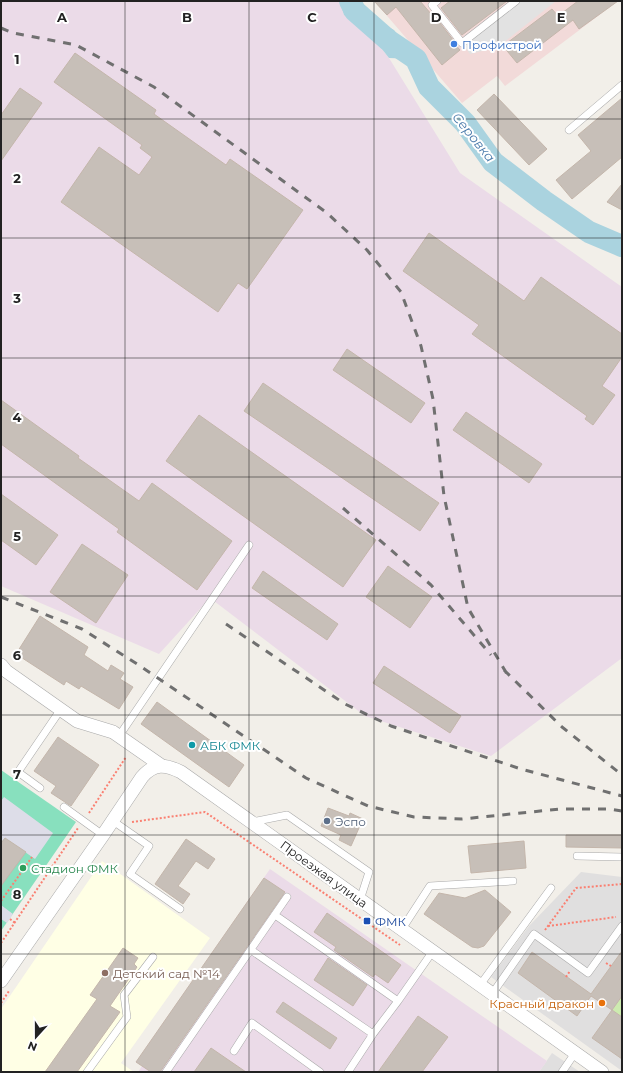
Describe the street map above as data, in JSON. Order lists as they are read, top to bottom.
{
  "streets": {
    "street": ["Проезжая улица"]
  },
  "water": ["Серовка"],
  "places": {
    "other": [
      "Профистрой",
      "АБК ФМК",
      "Эспо",
      "Стадион ФМК",
      "Детский сад №14",
      "Красный дракон"
    ],
    "transit": ["ФМК"]
  },
  "north": "bottom",
  "grid": {
    "columns": [
      "A",
      "B",
      "C",
      "D",
      "E"
    ],
    "rows": [
      "1",
      "2",
      "3",
      "4",
      "5",
      "6",
      "7",
      "8"
    ]
  }
}
